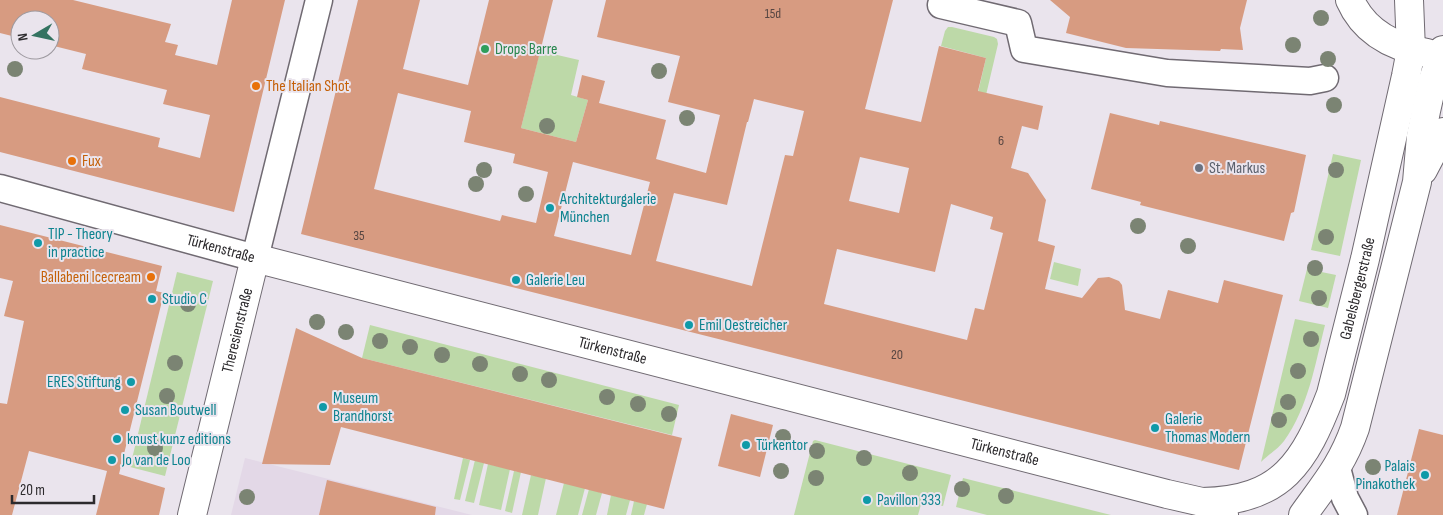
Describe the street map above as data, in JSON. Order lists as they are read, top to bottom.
{
  "streets": {
    "main road": ["Türkenstraße", "Gabelsbergerstraße", "Theresienstraße"]
  },
  "crossings": [
    ["Türkenstraße", "Gabelsbergerstraße"],
    ["Türkenstraße", "Theresienstraße"]
  ],
  "places": [
    "Drops Barre",
    "The Italian Shot",
    "Fux",
    "St. Markus",
    "Architekturgalerie München",
    "TIP - Theory in practice",
    "Ballabeni Icecream",
    "Galerie Leu",
    "Studio C",
    "Emil Oestreicher",
    "ERES Stiftung",
    "Museum Brandhorst",
    "Susan Boutwell",
    "Galerie Thomas Modern",
    "knust kunz editions",
    "Türkentor",
    "Jo van de Loo",
    "Palais Pinakothek",
    "Pavillon 333"
  ],
  "house_numbers": [
    "15d",
    "6",
    "35",
    "20"
  ],
  "scale_bar": "20 m",
  "north": "left"
}
